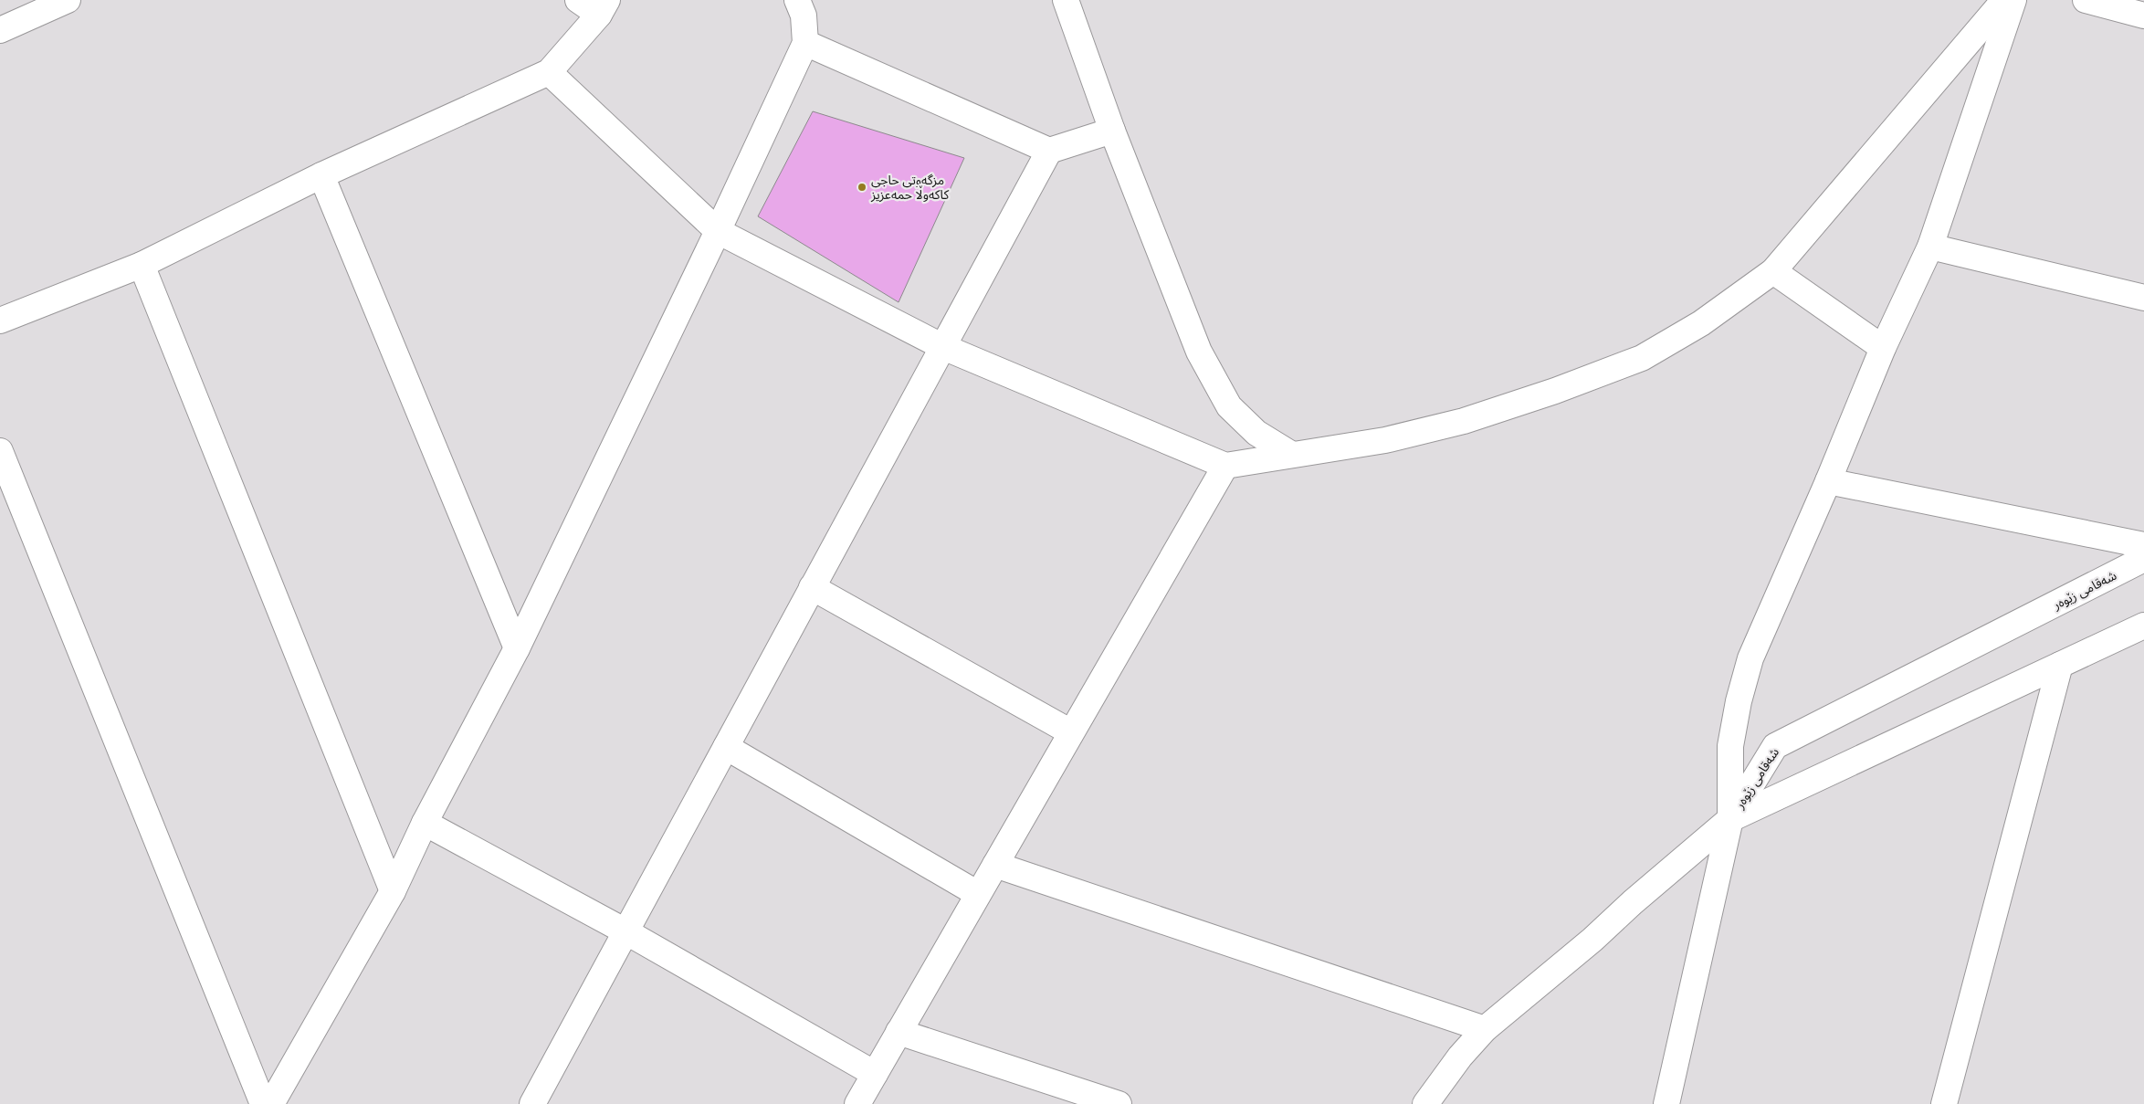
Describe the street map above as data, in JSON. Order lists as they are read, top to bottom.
{
  "streets": {
    "street": ["شەقامی زێوەر"]
  },
  "places": ["مزگەوتی حاجی کاکەوڵا حمەعزیز"]
}
